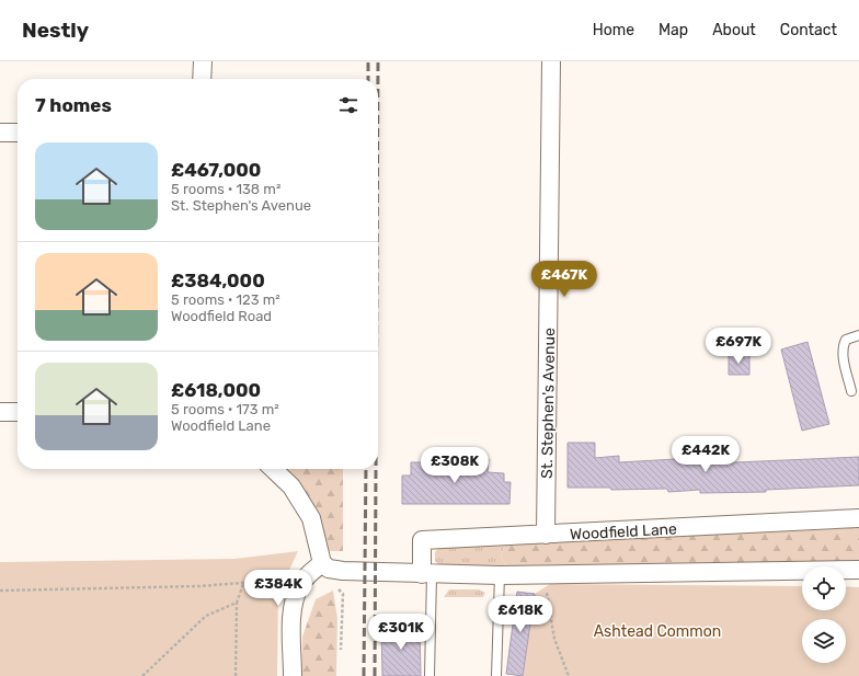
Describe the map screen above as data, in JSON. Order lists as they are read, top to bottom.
{
  "streets": {
    "street": ["St. Stephen's Avenue", "Woodfield Lane"]
  },
  "crossings": [
    ["St. Stephen's Avenue", "Woodfield Lane"]
  ],
  "parks": ["Ashtead Common"],
  "page": {
    "header": "Nestly",
    "nav": [
      "Home",
      "Map",
      "About",
      "Contact"
    ],
    "heading": "7 homes",
    "list": [
      {
        "name": "£467,000",
        "note": "5 rooms · 138 m² · St. Stephen's Avenue"
      },
      {
        "name": "£384,000",
        "note": "5 rooms · 123 m² · Woodfield Road"
      },
      {
        "name": "£618,000",
        "note": "5 rooms · 173 m² · Woodfield Lane"
      }
    ],
    "price": [
      "£467K",
      "£697K",
      "£442K",
      "£308K",
      "£384K",
      "£618K",
      "£301K"
    ]
  }
}
